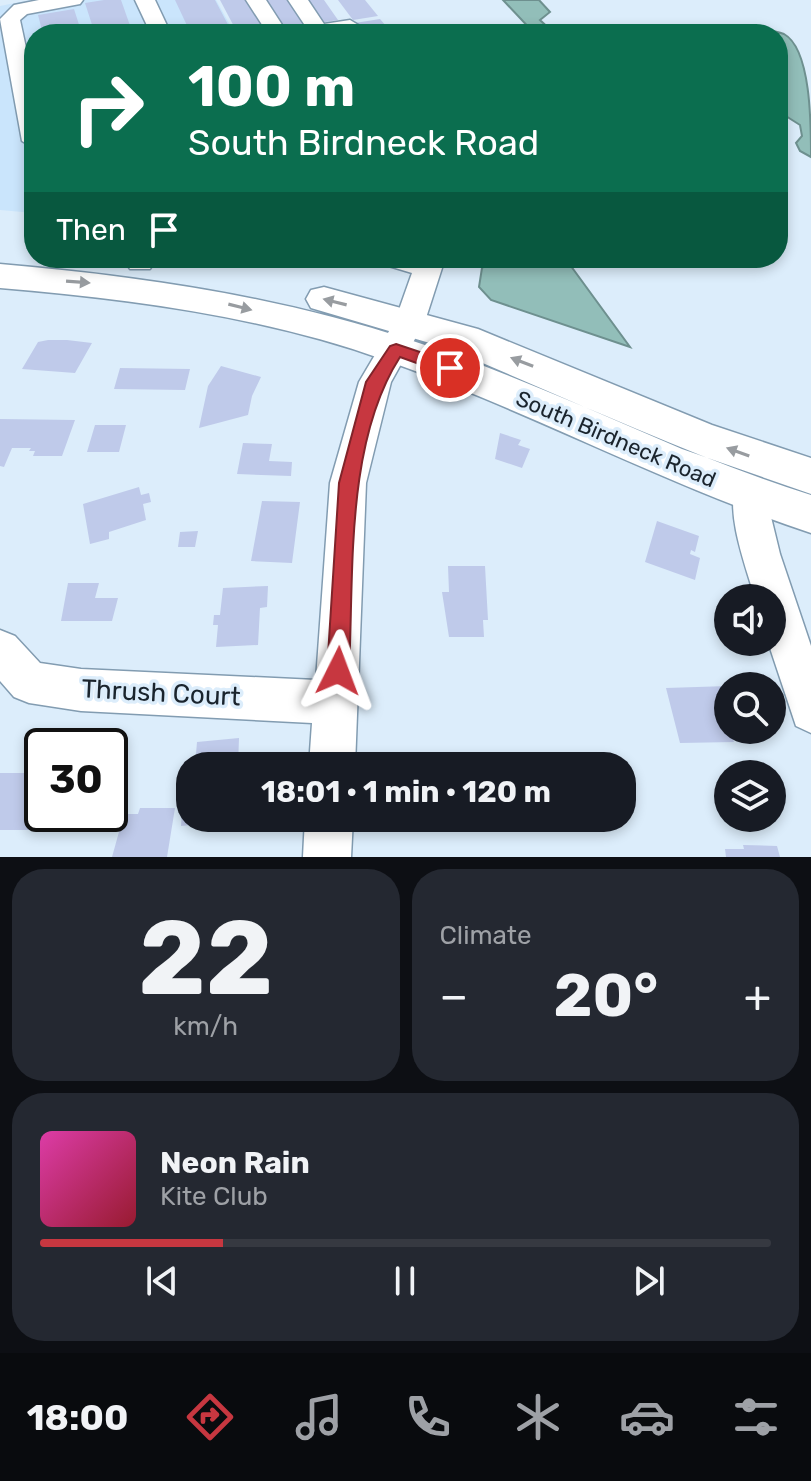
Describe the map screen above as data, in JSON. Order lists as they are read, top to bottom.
{
  "streets": {
    "main road": ["South Birdneck Road"],
    "street": ["Thrush Court"]
  },
  "page": {
    "turn": ["100 m", "South Birdneck Road"],
    "then": "Then",
    "limit": "30",
    "trip": "18:01 · 1 min · 120 m",
    "tile": [
      ["22", "km/h"],
      "Climate"
    ],
    "heat": ["−", "20°", "+"],
    "song": ["Neon Rain", "Kite Club"],
    "tabs": "18:00"
  }
}
